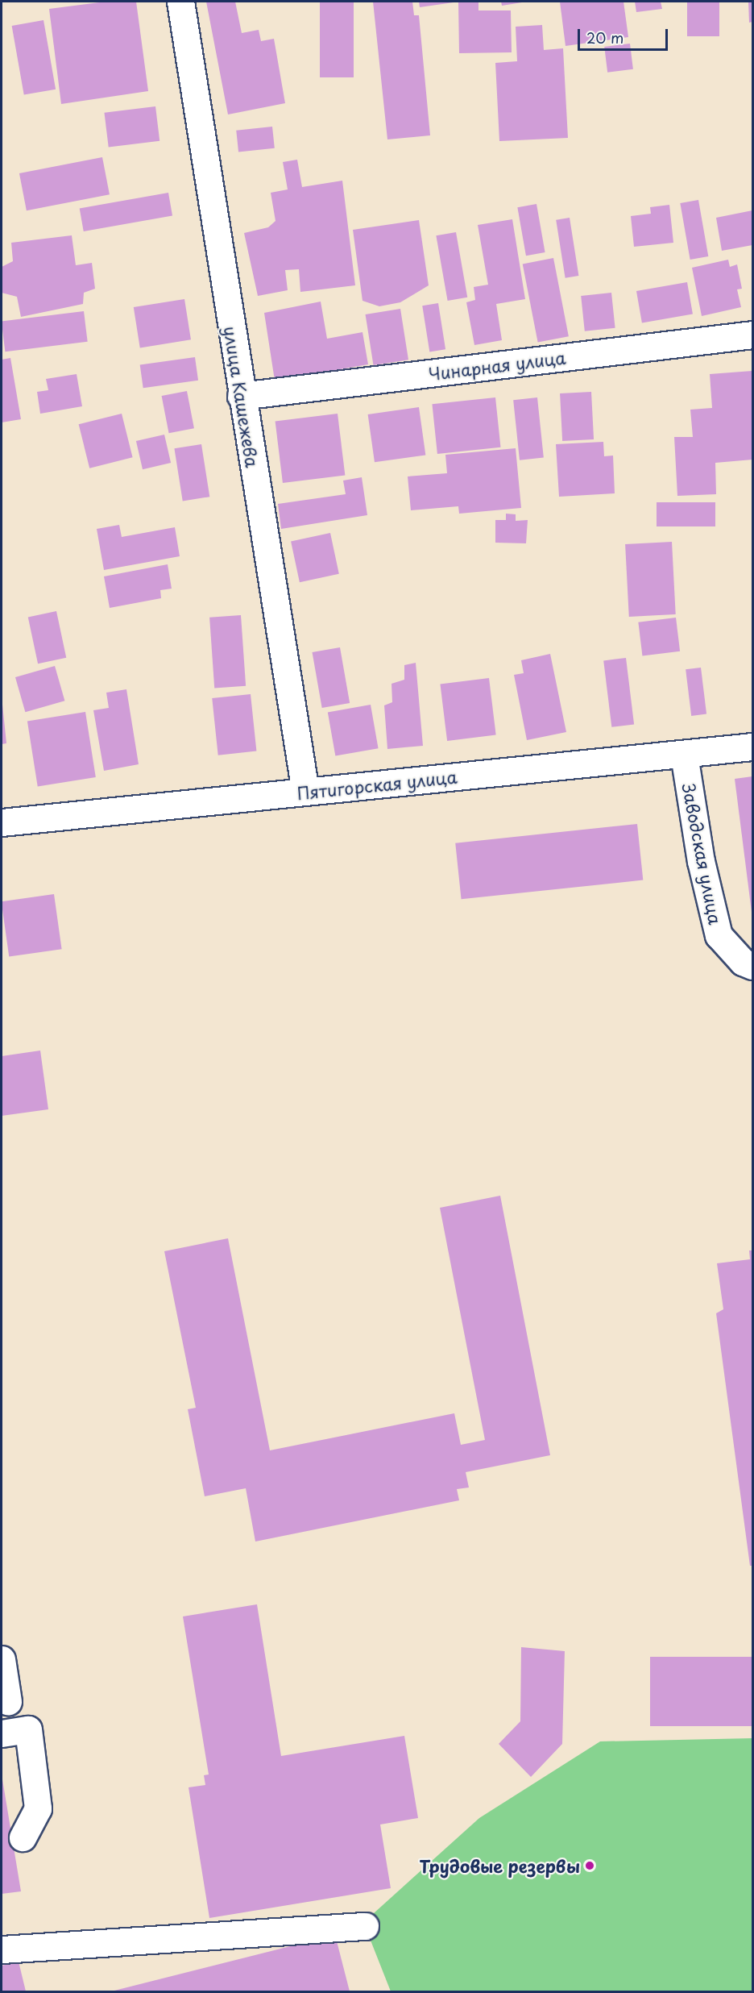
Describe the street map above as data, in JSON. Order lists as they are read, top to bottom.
{
  "streets": {
    "street": [
      "Чинарная улица",
      "улица Кашежева",
      "Пятигорская улица",
      "Заводская улица"
    ]
  },
  "crossings": [
    ["Чинарная улица", "улица Кашежева"],
    ["улица Кашежева", "Пятигорская улица"],
    ["Пятигорская улица", "Заводская улица"]
  ],
  "places": ["Трудовые резервы"],
  "scale_bar": "20 m"
}
